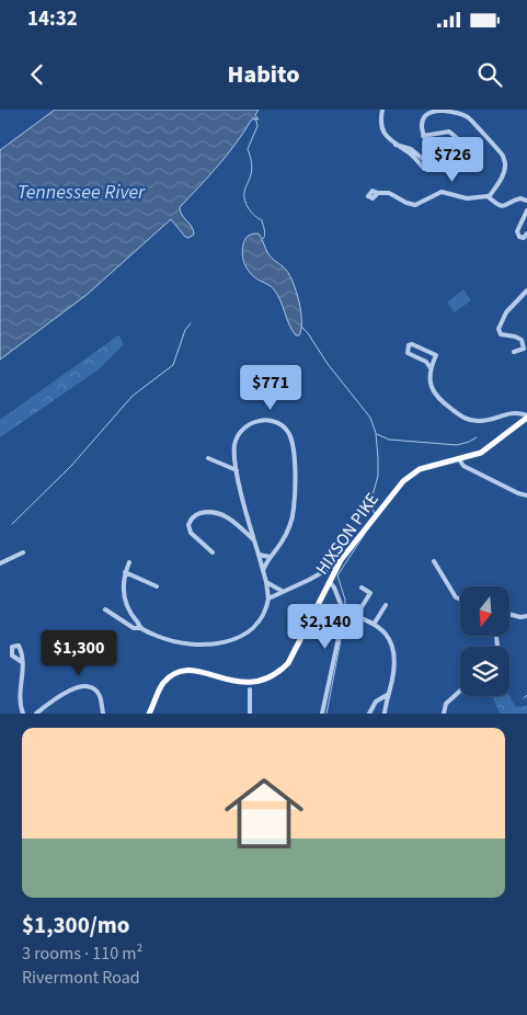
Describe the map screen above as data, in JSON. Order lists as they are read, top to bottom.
{
  "streets": {
    "main road": ["HIXSON PIKE"]
  },
  "water": ["Tennessee River"],
  "north": "bottom",
  "page": {
    "status": "14:32",
    "header": "Habito",
    "price": [
      "$726",
      "$771",
      "$2,140",
      "$1,300"
    ],
    "list": [
      {
        "name": "$1,300/mo",
        "note": "3 rooms · 110 m² · Rivermont Road"
      }
    ]
  }
}
